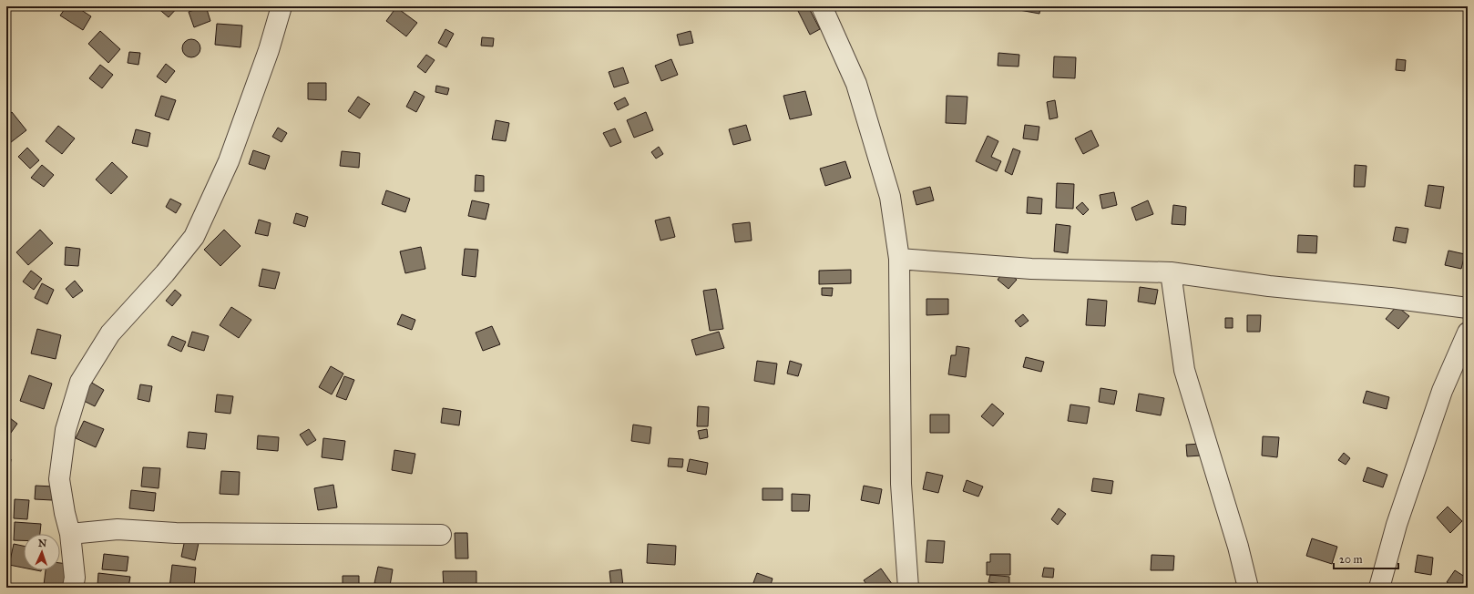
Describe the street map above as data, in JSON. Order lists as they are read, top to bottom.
{
  "scale_bar": "20 m",
  "north": "top"
}
